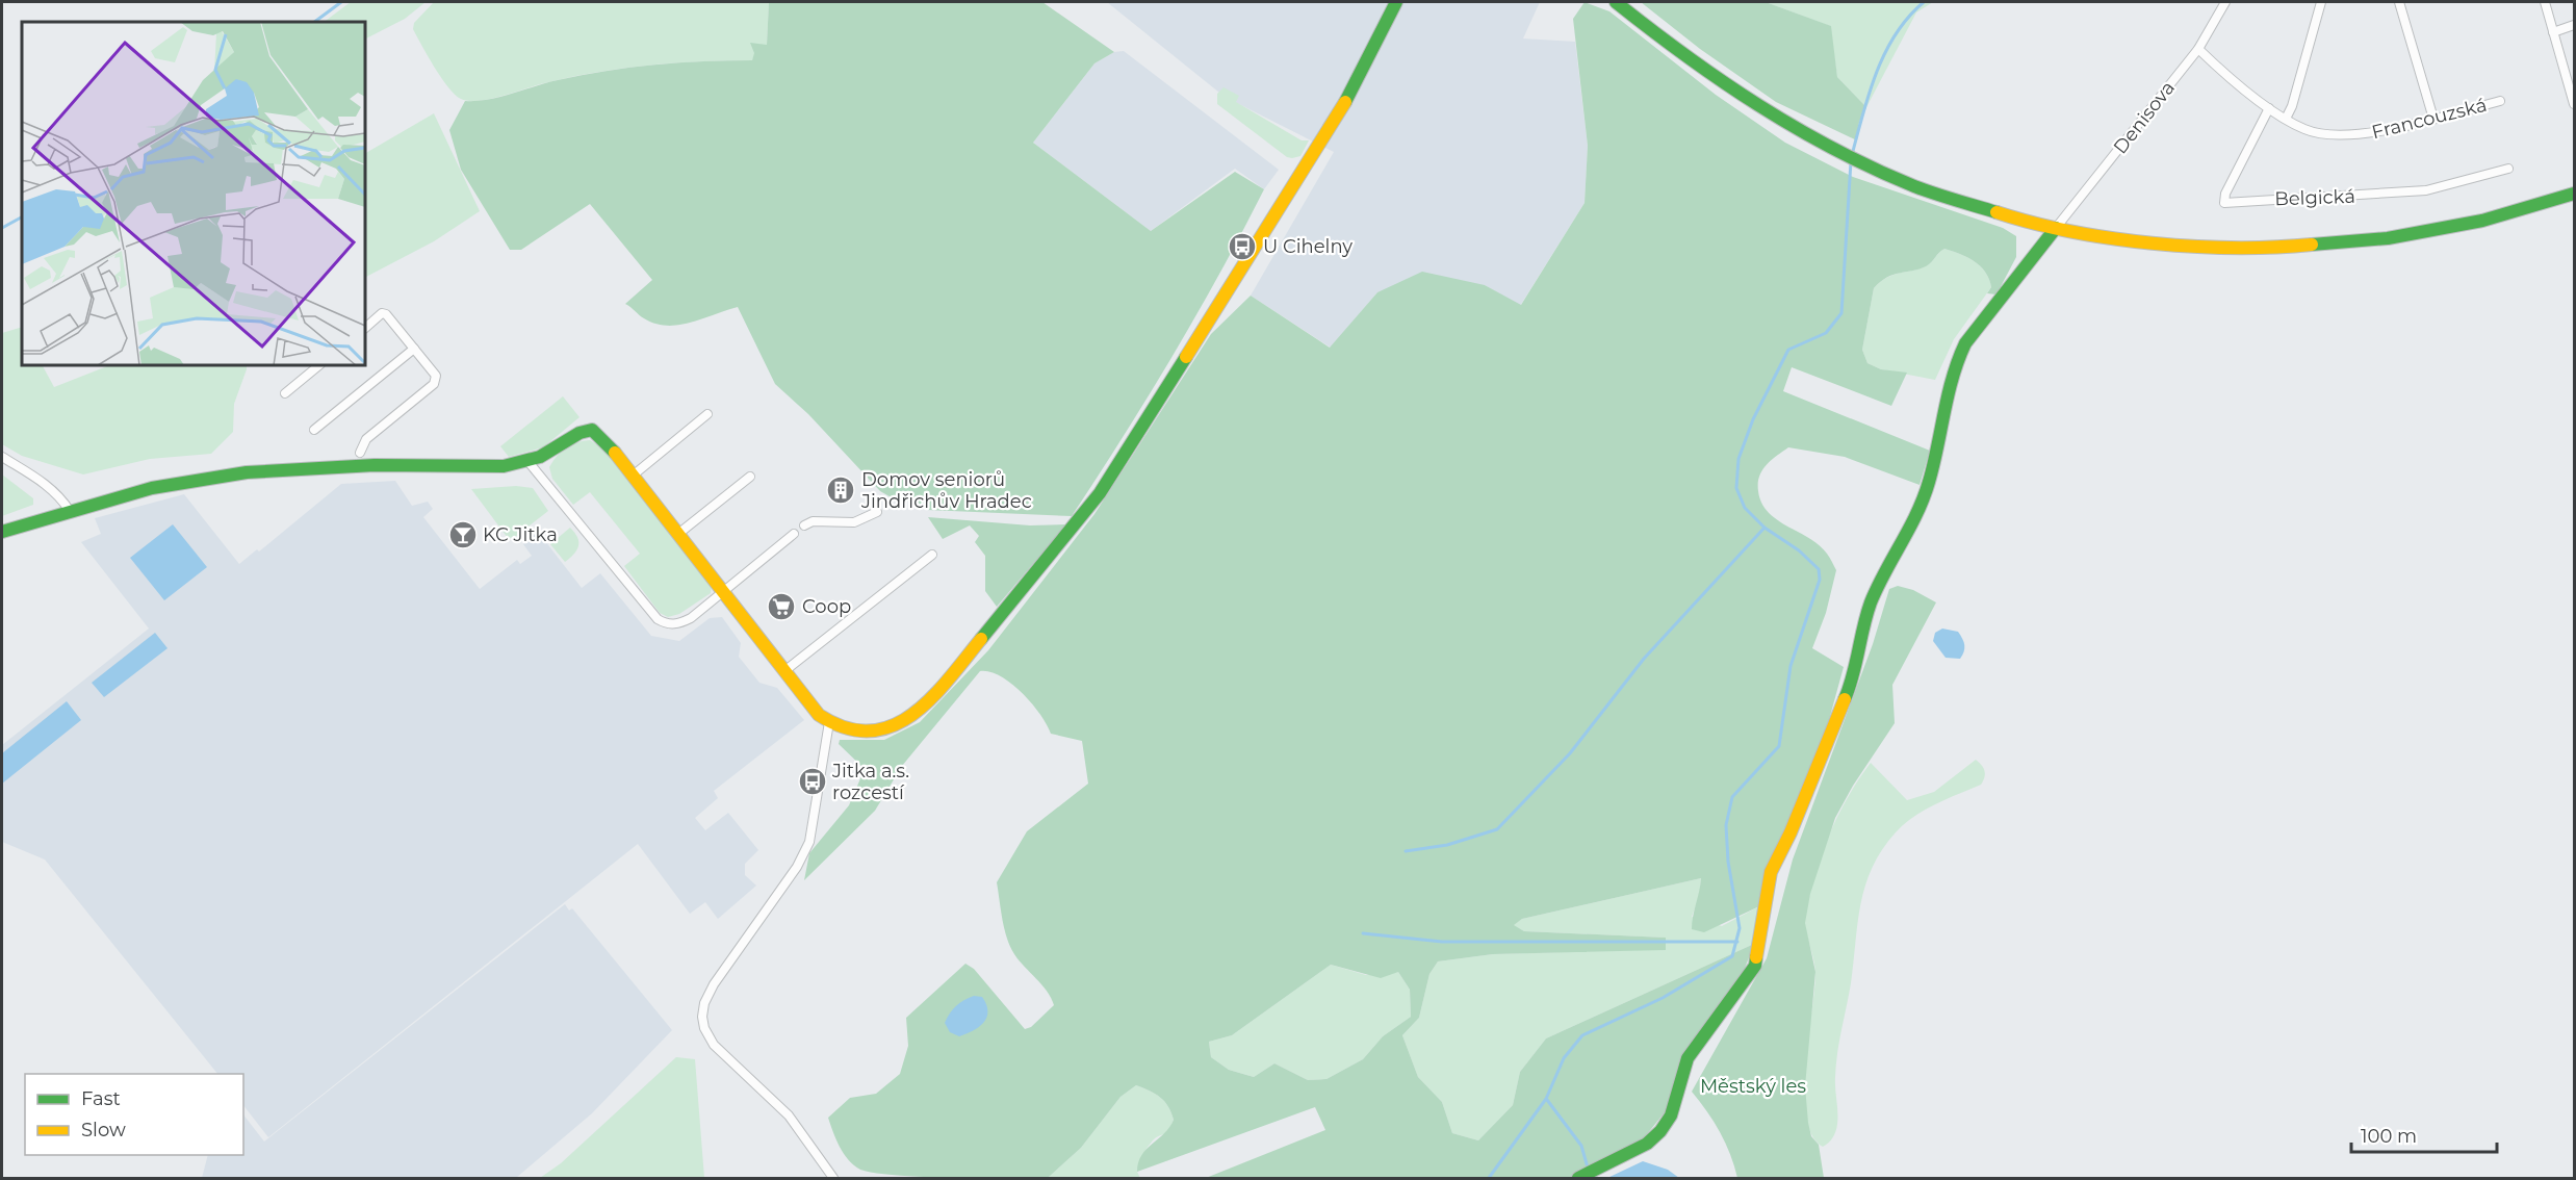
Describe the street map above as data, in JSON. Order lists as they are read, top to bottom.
{
  "streets": {
    "street": ["Denisova", "Francouzská", "Belgická"]
  },
  "crossings": [
    ["Denisova", "Francouzská"],
    ["Francouzská", "Belgická"]
  ],
  "parks": ["Městský les"],
  "places": {
    "bus stop": ["U Cihelny", "Jitka a.s. rozcestí"],
    "building": ["Domov seniorů Jindřichův Hradec"],
    "bar": ["KC Jitka"],
    "supermarket": ["Coop"]
  },
  "legend": ["Fast", "Slow"],
  "scale_bar": "100 m"
}
